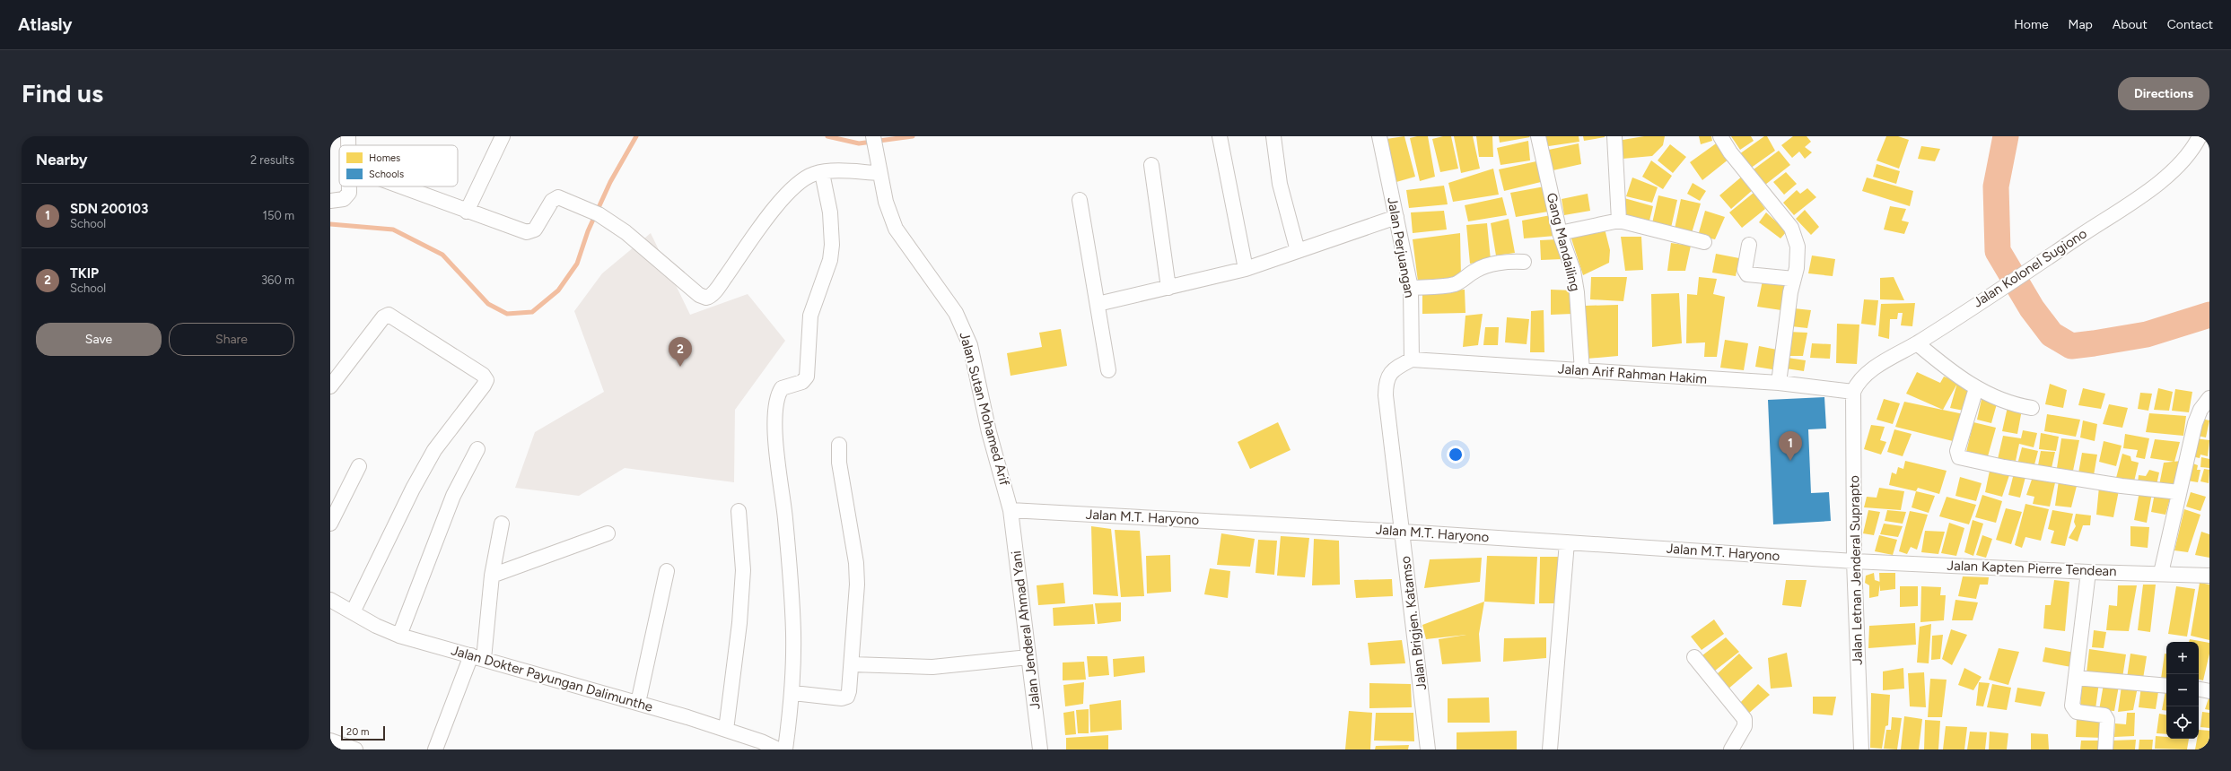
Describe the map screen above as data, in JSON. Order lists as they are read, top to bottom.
{
  "streets": {
    "street": [
      "Gang Mandailing",
      "Jalan Perjuangan",
      "Jalan Kolonel Sugiono",
      "Jalan Arif Rahman Hakim",
      "Jalan Sutan Mohamed Arif",
      "Jalan M.T. Haryono",
      "Jalan Kapten Pierre Tendean",
      "Jalan Letnan Jenderal Suprapto",
      "Jalan Brigjen. Katamso",
      "Jalan Jenderal Ahmad Yani",
      "Jalan Dokter Payungan Dalimunthe"
    ]
  },
  "crossings": [
    ["Gang Mandailing", "Jalan Arif Rahman Hakim"],
    ["Jalan Perjuangan", "Jalan Arif Rahman Hakim"],
    ["Jalan Perjuangan", "Jalan Brigjen. Katamso"],
    ["Jalan Kolonel Sugiono", "Jalan Arif Rahman Hakim"],
    ["Jalan Kolonel Sugiono", "Jalan Letnan Jenderal Suprapto"],
    ["Jalan Arif Rahman Hakim", "Jalan Letnan Jenderal Suprapto"],
    ["Jalan Arif Rahman Hakim", "Jalan Brigjen. Katamso"],
    ["Jalan Sutan Mohamed Arif", "Jalan M.T. Haryono"],
    ["Jalan Sutan Mohamed Arif", "Jalan Jenderal Ahmad Yani"],
    ["Jalan M.T. Haryono", "Jalan Kapten Pierre Tendean"],
    ["Jalan M.T. Haryono", "Jalan Letnan Jenderal Suprapto"],
    ["Jalan M.T. Haryono", "Jalan Brigjen. Katamso"],
    ["Jalan M.T. Haryono", "Jalan Jenderal Ahmad Yani"],
    ["Jalan Kapten Pierre Tendean", "Jalan Letnan Jenderal Suprapto"]
  ],
  "legend": ["Homes", "Schools"],
  "scale_bar": "20 m",
  "page": {
    "header": "Atlasly",
    "nav": [
      "Home",
      "Map",
      "About",
      "Contact"
    ],
    "buttons": [
      "Directions",
      ["Save", "Share"]
    ],
    "title": "Find us",
    "heading": ["Nearby", "2 results"],
    "list": [
      {
        "mark": "1",
        "name": "SDN 200103",
        "note": "School",
        "value": "150 m"
      },
      {
        "mark": "2",
        "name": "TKIP",
        "note": "School",
        "value": "360 m"
      }
    ],
    "pins": ["2", "1"],
    "map_buttons": ["+", "−"],
    "scale": "20 m"
  }
}
